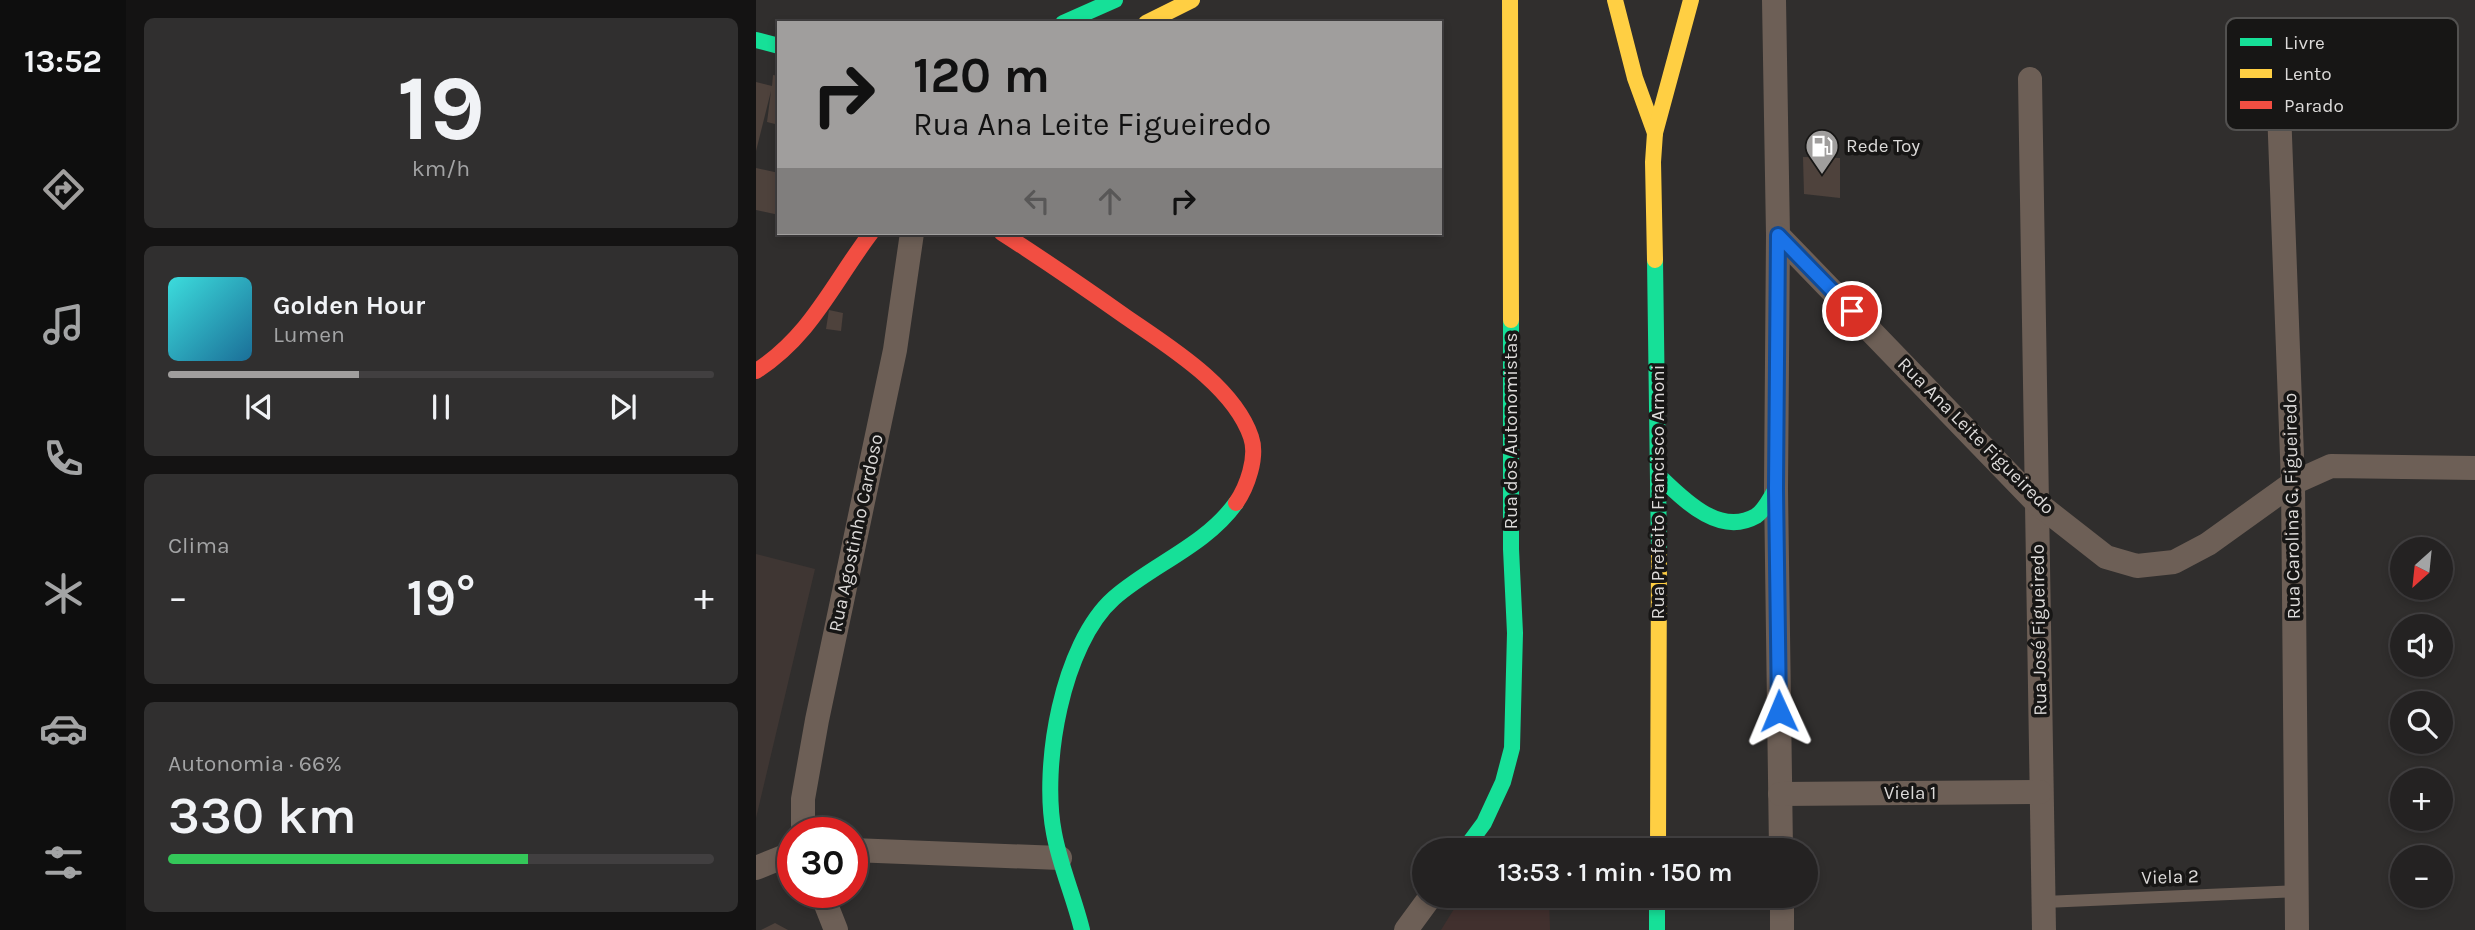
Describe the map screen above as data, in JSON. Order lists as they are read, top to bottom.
{
  "streets": {
    "street": [
      "Rua dos Autonomistas",
      "Rua Ana Leite Figueiredo",
      "Rua Prefeito Francisco Arnoni",
      "Rua Carolina G. Figueiredo",
      "Rua Agostinho Cardoso",
      "Rua José Figueiredo",
      "Viela 1"
    ],
    "lane": ["Viela 2"]
  },
  "crossings": [
    ["Rua Ana Leite Figueiredo", "Rua Carolina G. Figueiredo"],
    ["Rua Ana Leite Figueiredo", "Rua José Figueiredo"],
    ["Rua Carolina G. Figueiredo", "Viela 2"],
    ["Rua José Figueiredo", "Viela 1"],
    ["Rua José Figueiredo", "Viela 2"]
  ],
  "places": {
    "fuel station": ["Rede Toy"]
  },
  "legend": ["Livre", "Lento", "Parado"],
  "north": "bottom left",
  "page": {
    "tabs": "13:52",
    "tile": [
      ["19", "km/h"],
      "Clima",
      ["Autonomia · 66%", "330 km"]
    ],
    "turn": ["120 m", "Rua Ana Leite Figueiredo"],
    "song": ["Golden Hour", "Lumen"],
    "map_buttons": ["+", "−"],
    "heat": ["−", "19°", "+"],
    "limit": "30",
    "trip": "13:53 · 1 min · 150 m"
  }
}
